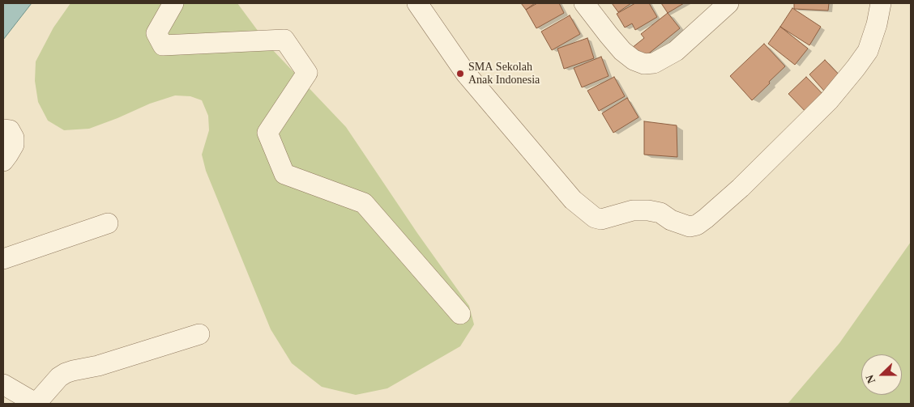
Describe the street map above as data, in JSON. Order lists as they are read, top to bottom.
{
  "places": ["SMA Sekolah Anak Indonesia"],
  "north": "left"
}
